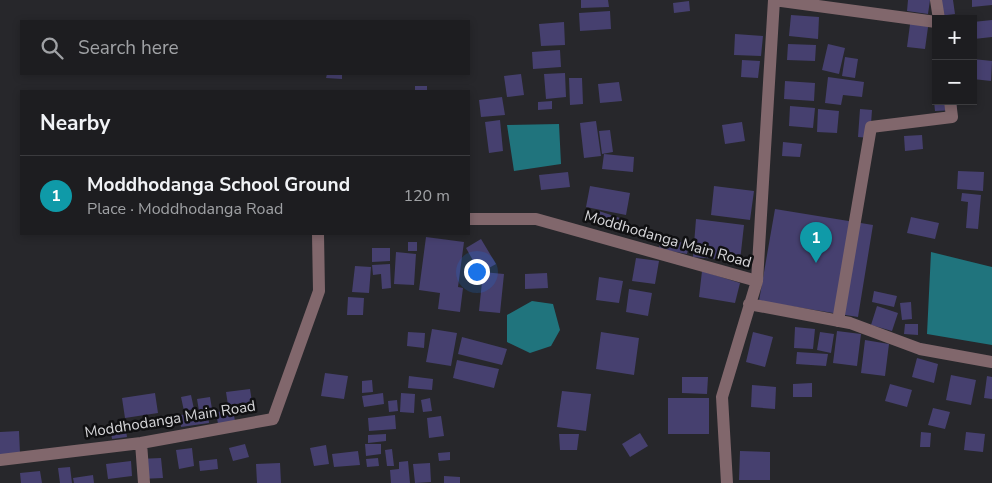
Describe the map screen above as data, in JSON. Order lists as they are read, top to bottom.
{
  "streets": {
    "street": ["Moddhodanga Main Road"]
  },
  "page": {
    "map_buttons": ["+", "−"],
    "search": "Search here",
    "heading": "Nearby",
    "list": [
      {
        "mark": "1",
        "name": "Moddhodanga School Ground",
        "note": "Place · Moddhodanga Road",
        "value": "120 m"
      }
    ],
    "pins": "1"
  }
}
